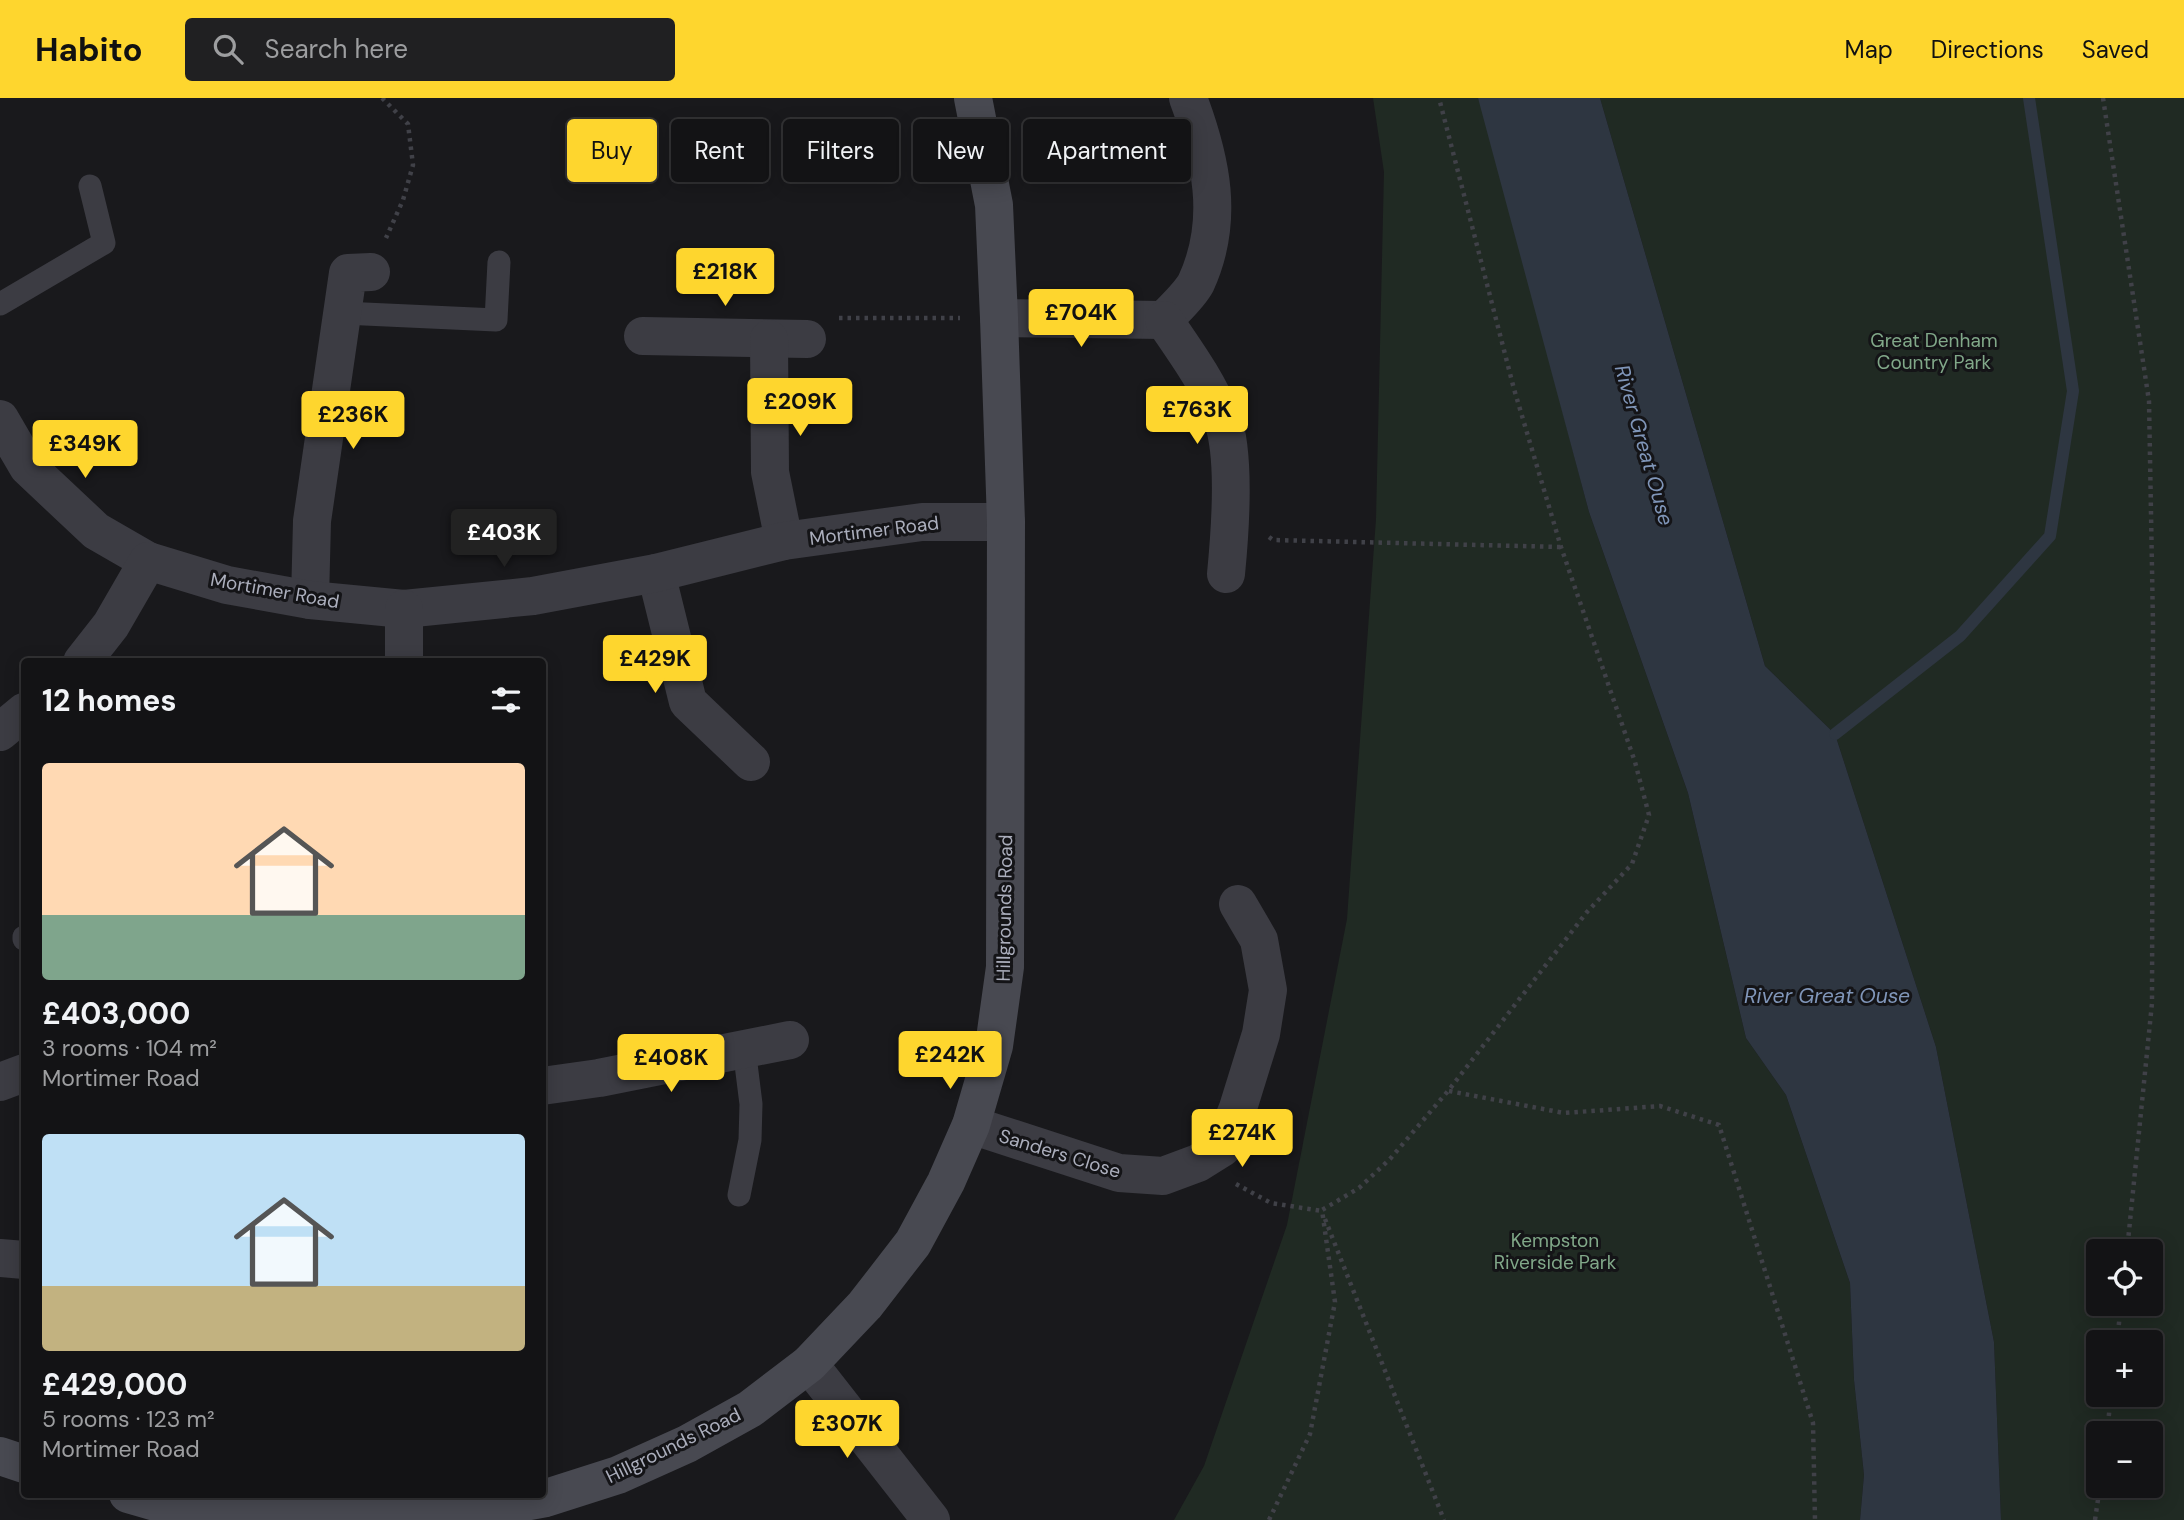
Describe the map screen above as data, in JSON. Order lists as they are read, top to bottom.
{
  "streets": {
    "street": ["Mortimer Road", "Hillgrounds Road", "Sanders Close"]
  },
  "crossings": [
    ["Mortimer Road", "Hillgrounds Road"],
    ["Hillgrounds Road", "Sanders Close"]
  ],
  "water": ["River Great Ouse"],
  "parks": ["Great Denham Country Park", "Kempston Riverside Park"],
  "page": {
    "header": "Habito",
    "search": "Search here",
    "nav": ["Map", "Directions", "Saved"],
    "chip": [
      "Buy",
      "Rent",
      "Filters",
      "New",
      "Apartment"
    ],
    "price": [
      "£218K",
      "£704K",
      "£209K",
      "£763K",
      "£236K",
      "£349K",
      "£403K",
      "£429K",
      "£242K",
      "£408K",
      "£274K",
      "£307K"
    ],
    "heading": "12 homes",
    "list": [
      {
        "name": "£403,000",
        "note": "3 rooms · 104 m² · Mortimer Road"
      },
      {
        "name": "£429,000",
        "note": "5 rooms · 123 m² · Mortimer Road"
      }
    ],
    "map_buttons": ["+", "−"]
  }
}
